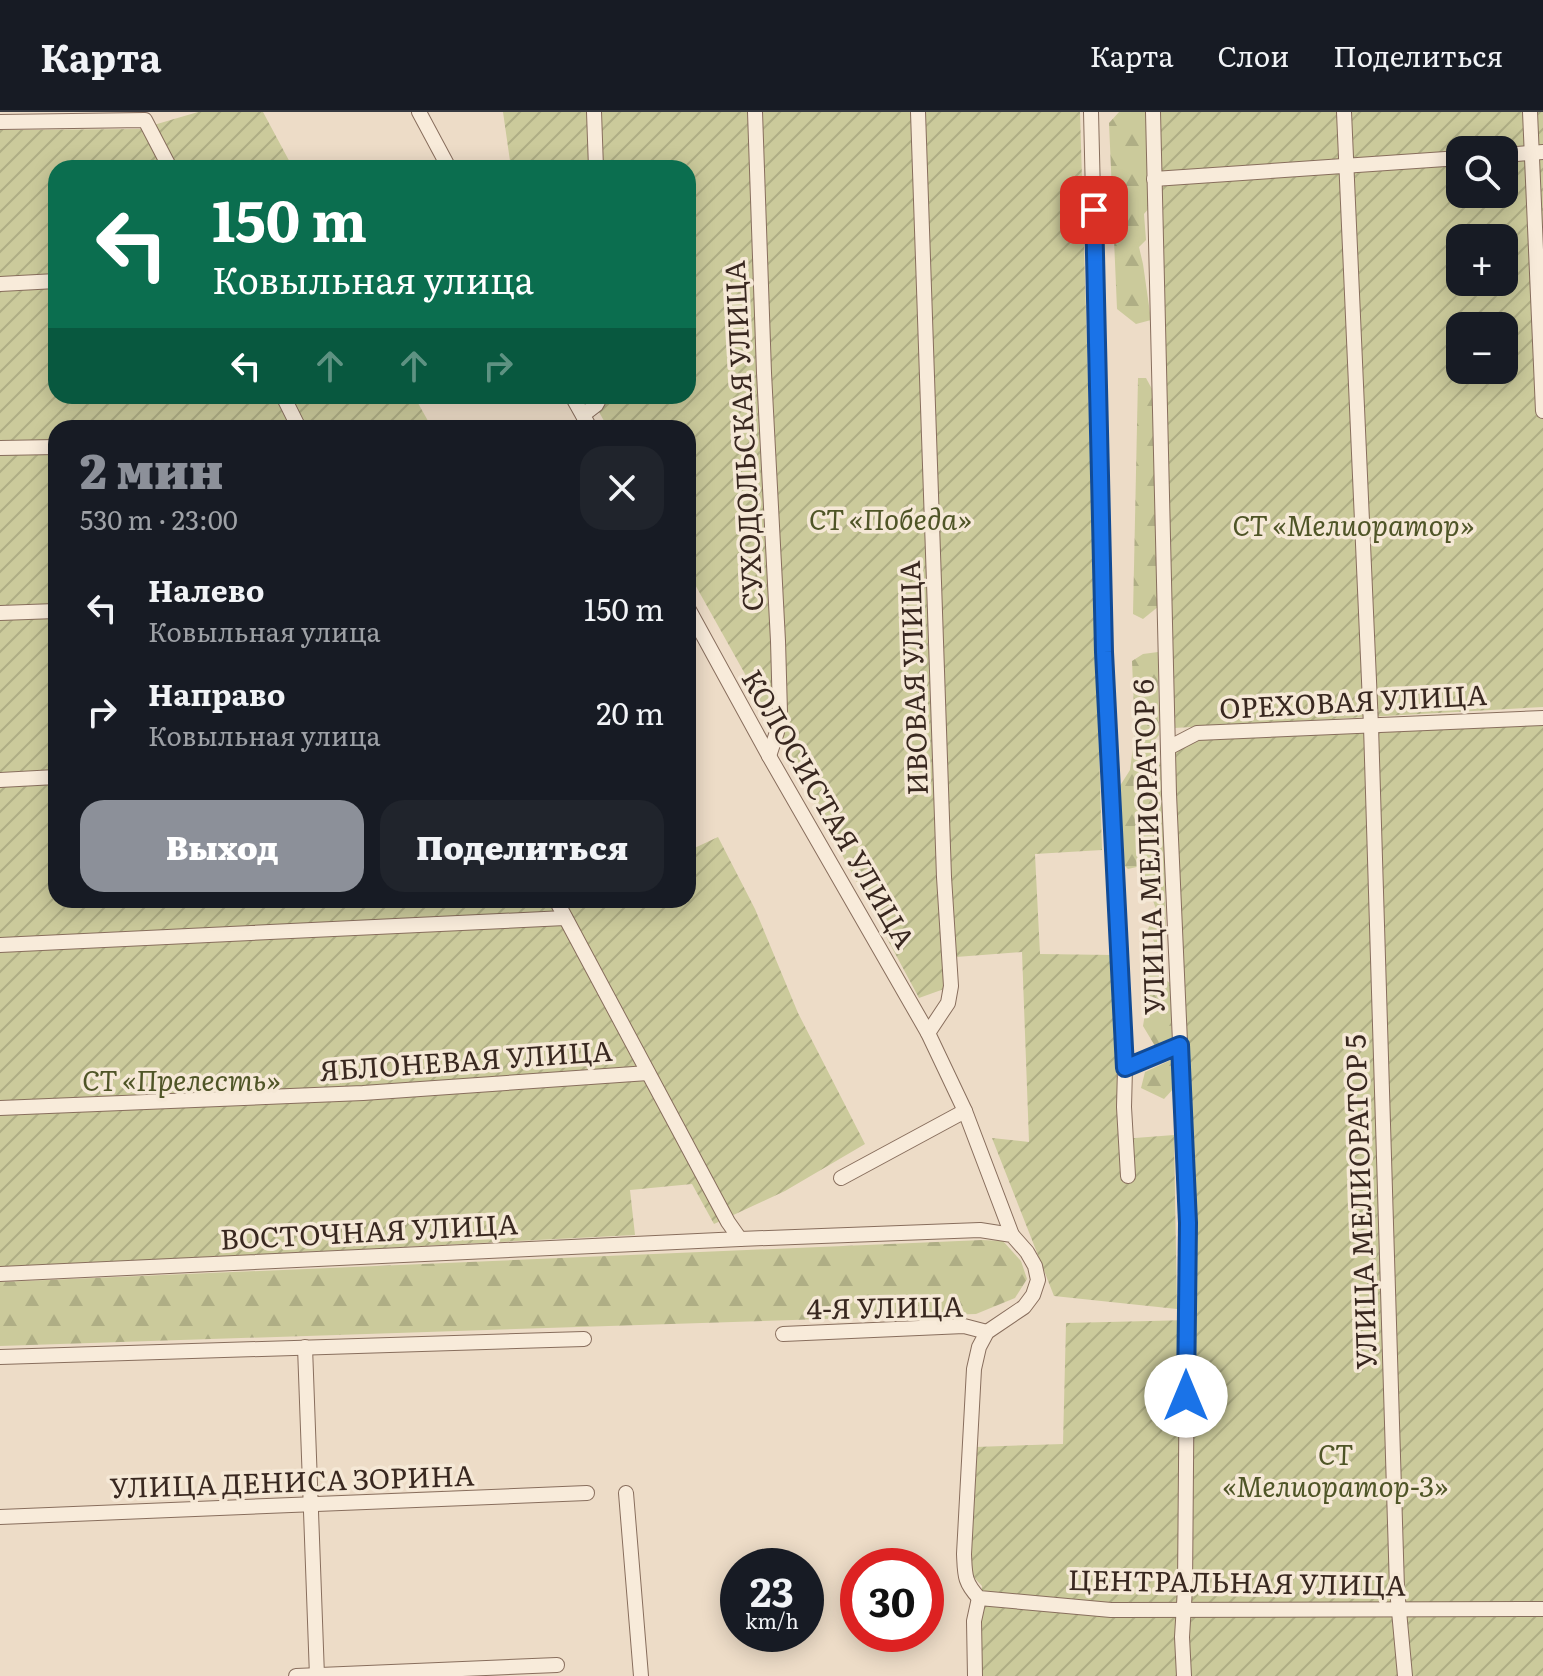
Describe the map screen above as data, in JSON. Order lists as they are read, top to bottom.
{
  "streets": {
    "street": [
      "СУХОДОЛЬСКАЯ УЛИЦА",
      "ИВОВАЯ УЛИЦА",
      "ОРЕХОВАЯ УЛИЦА",
      "КОЛОСИСТАЯ УЛИЦА",
      "УЛИЦА МЕЛИОРАТОР 6",
      "ЯБЛОНЕВАЯ УЛИЦА",
      "УЛИЦА МЕЛИОРАТОР 5",
      "ВОСТОЧНАЯ УЛИЦА",
      "4-Я УЛИЦА",
      "УЛИЦА ДЕНИСА ЗОРИНА",
      "ЦЕНТРАЛЬНАЯ УЛИЦА"
    ]
  },
  "crossings": [
    ["СУХОДОЛЬСКАЯ УЛИЦА", "КОЛОСИСТАЯ УЛИЦА"],
    ["ИВОВАЯ УЛИЦА", "КОЛОСИСТАЯ УЛИЦА"],
    ["ОРЕХОВАЯ УЛИЦА", "УЛИЦА МЕЛИОРАТОР 6"],
    ["ОРЕХОВАЯ УЛИЦА", "УЛИЦА МЕЛИОРАТОР 5"],
    ["КОЛОСИСТАЯ УЛИЦА", "ВОСТОЧНАЯ УЛИЦА"],
    ["КОЛОСИСТАЯ УЛИЦА", "4-Я УЛИЦА"],
    ["УЛИЦА МЕЛИОРАТОР 6", "ЦЕНТРАЛЬНАЯ УЛИЦА"],
    ["УЛИЦА МЕЛИОРАТОР 5", "ЦЕНТРАЛЬНАЯ УЛИЦА"]
  ],
  "parks": [
    "СТ «Победа»",
    "СТ «Мелиоратор»",
    "СТ «Прелесть»",
    "СТ «Мелиоратор-3»"
  ],
  "page": {
    "header": "Карта",
    "nav": ["Карта", "Слои", "Поделиться"],
    "map_buttons": ["+", "−"],
    "turn": ["150 m", "Ковыльная улица"],
    "heading": ["2 мин", "530 m · 23:00"],
    "list": [
      {
        "name": "Налево",
        "note": "Ковыльная улица",
        "value": "150 m"
      },
      {
        "name": "Направо",
        "note": "Ковыльная улица",
        "value": "20 m"
      }
    ],
    "buttons": ["Выход", "Поделиться"],
    "speed": "23 km/h",
    "limit": "30"
  }
}
